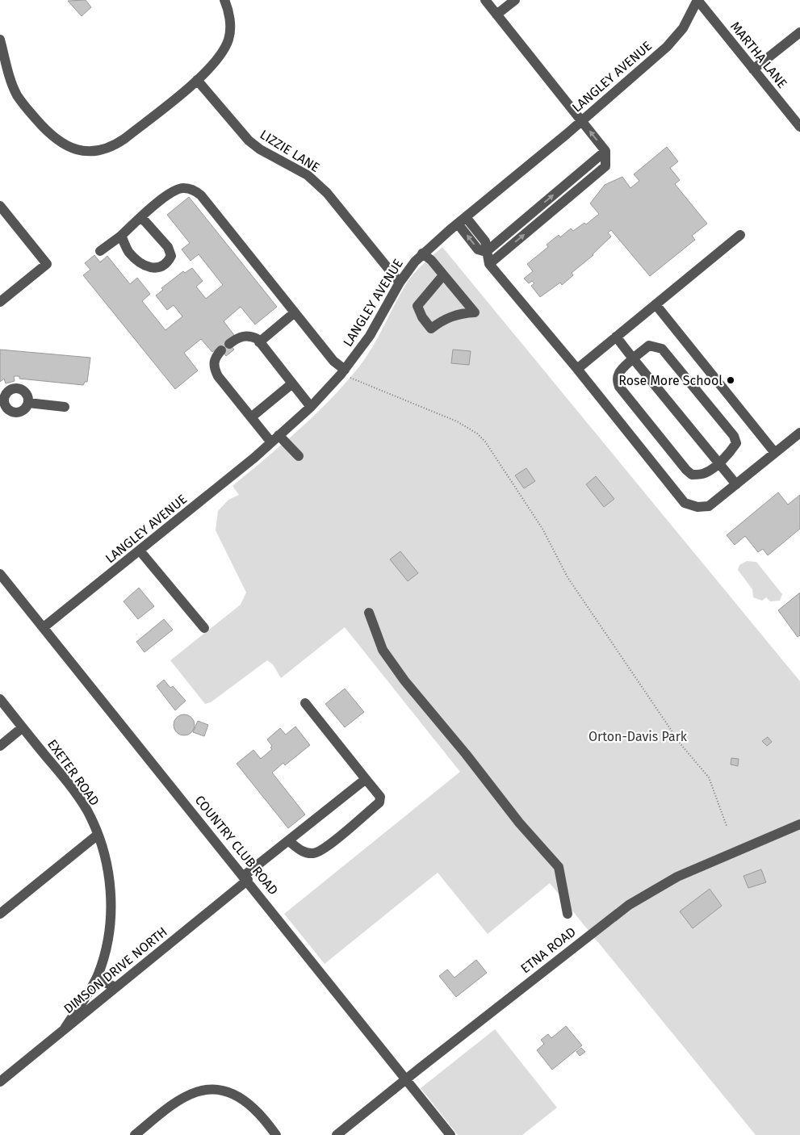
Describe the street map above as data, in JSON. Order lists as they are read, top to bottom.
{
  "streets": {
    "street": [
      "MARTHA LANE",
      "LANGLEY AVENUE",
      "LIZZIE LANE",
      "EXETER ROAD",
      "COUNTRY CLUB ROAD",
      "ETNA ROAD",
      "DIMSON DRIVE NORTH"
    ]
  },
  "crossings": [
    ["MARTHA LANE", "LANGLEY AVENUE"],
    ["LANGLEY AVENUE", "LIZZIE LANE"],
    ["LANGLEY AVENUE", "COUNTRY CLUB ROAD"],
    ["EXETER ROAD", "DIMSON DRIVE NORTH"],
    ["COUNTRY CLUB ROAD", "ETNA ROAD"],
    ["COUNTRY CLUB ROAD", "DIMSON DRIVE NORTH"]
  ],
  "parks": ["Orton-Davis Park"],
  "places": ["Rose More School"]
}
